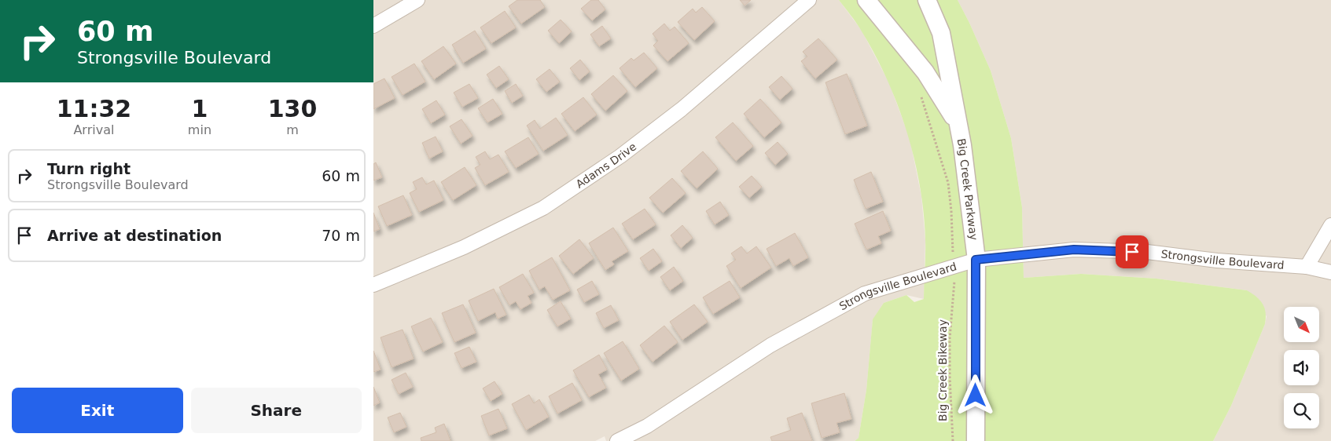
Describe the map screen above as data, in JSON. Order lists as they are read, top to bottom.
{
  "streets": {
    "street": ["Adams Drive", "Big Creek Parkway", "Strongsville Boulevard"],
    "path": ["Big Creek Bikeway"]
  },
  "crossings": [
    ["Big Creek Parkway", "Strongsville Boulevard"]
  ],
  "north": "bottom right",
  "page": {
    "turn": ["60 m", "Strongsville Boulevard"],
    "eta": [
      "11:32",
      "Arrival",
      "1",
      "min",
      "130",
      "m"
    ],
    "list": [
      {
        "name": "Turn right",
        "note": "Strongsville Boulevard",
        "value": "60 m"
      },
      {
        "name": "Arrive at destination",
        "value": "70 m"
      }
    ],
    "buttons": ["Exit", "Share"]
  }
}
